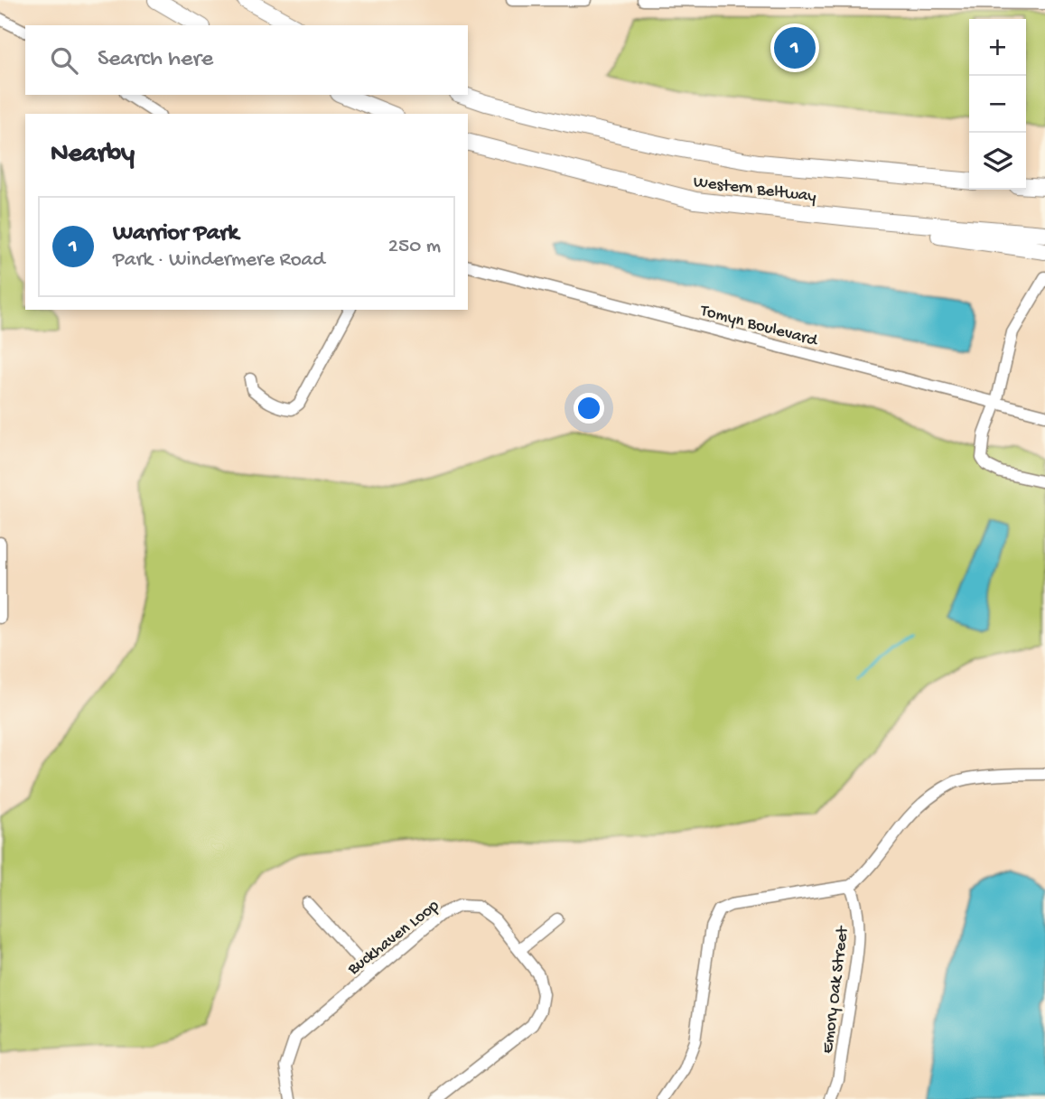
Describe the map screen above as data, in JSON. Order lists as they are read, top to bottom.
{
  "streets": {
    "highway": ["Western Beltway"],
    "street": ["Tomyn Boulevard", "Buckhaven Loop", "Emory Oak Street"]
  },
  "page": {
    "map_buttons": ["+", "−"],
    "pins": "1",
    "search": "Search here",
    "heading": "Nearby",
    "list": [
      {
        "mark": "1",
        "name": "Warrior Park",
        "note": "Park · Windermere Road",
        "value": "250 m"
      }
    ]
  }
}
